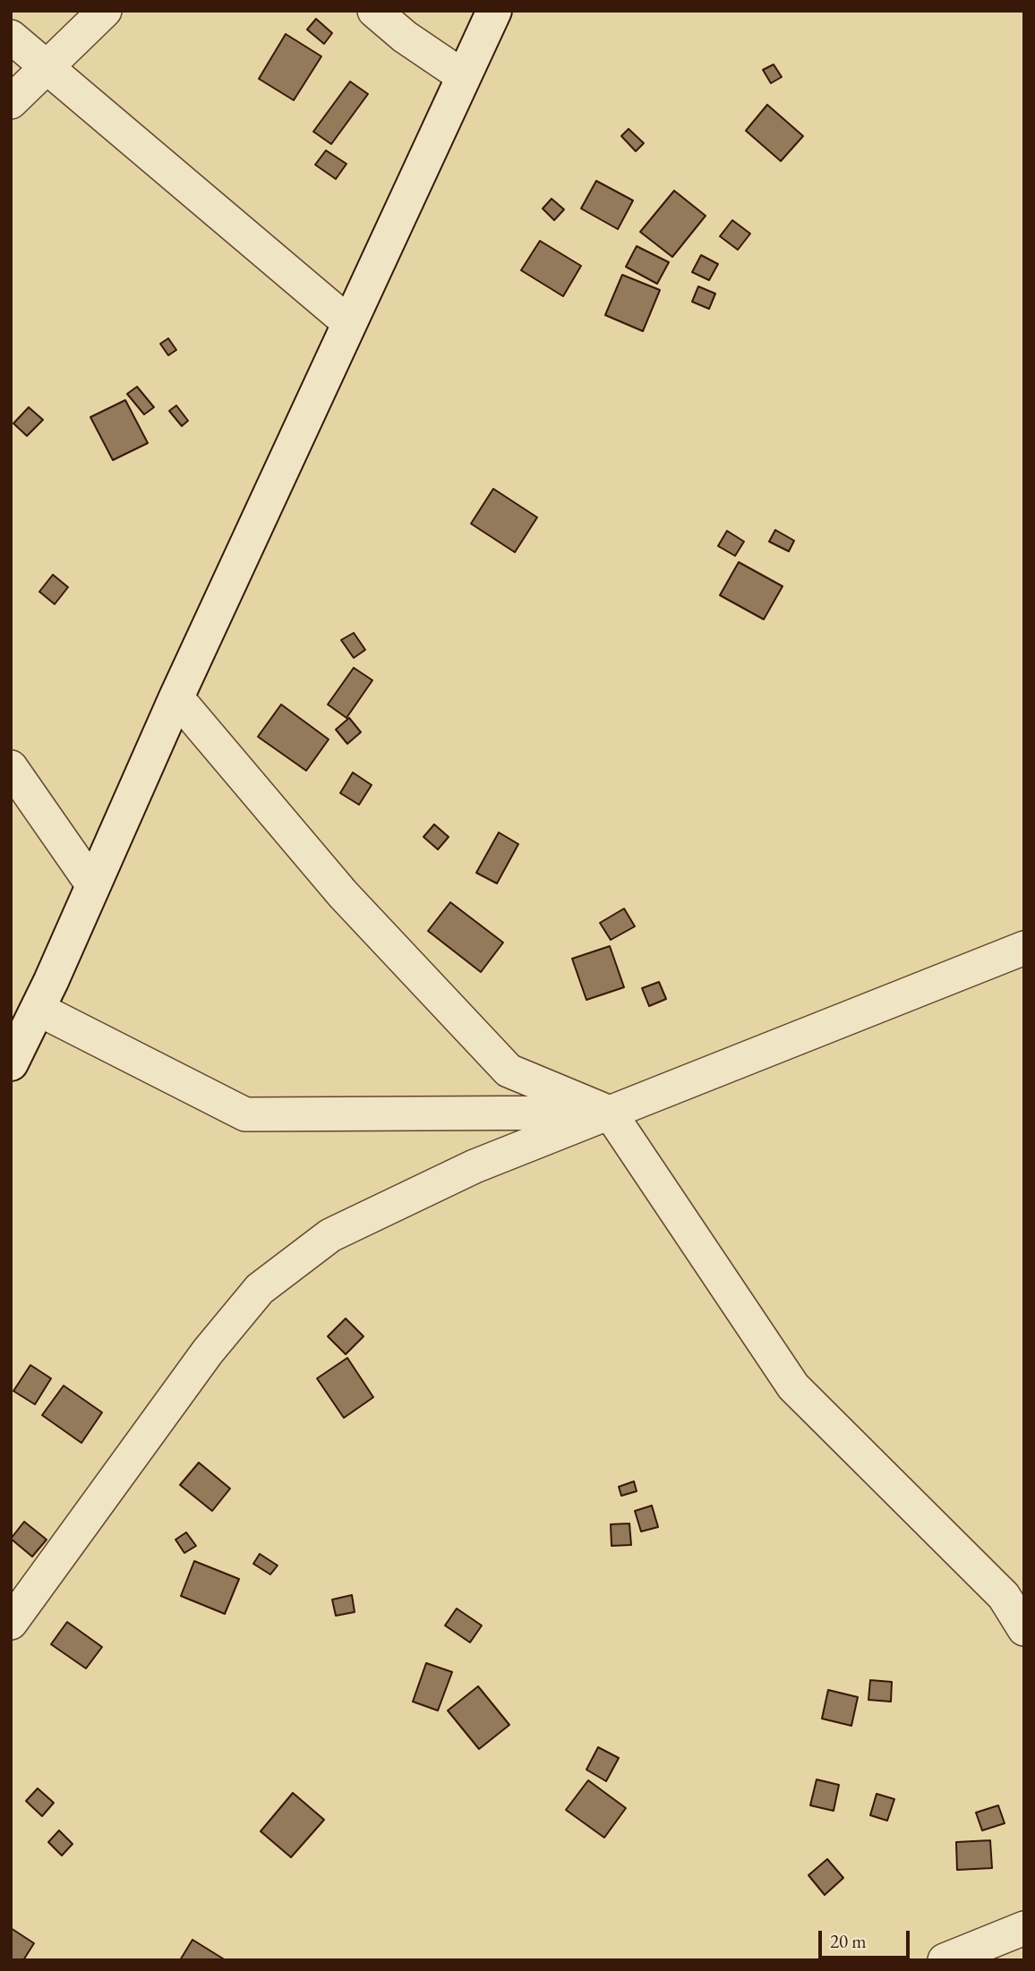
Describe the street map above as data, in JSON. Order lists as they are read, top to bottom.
{
  "scale_bar": "20 m"
}
